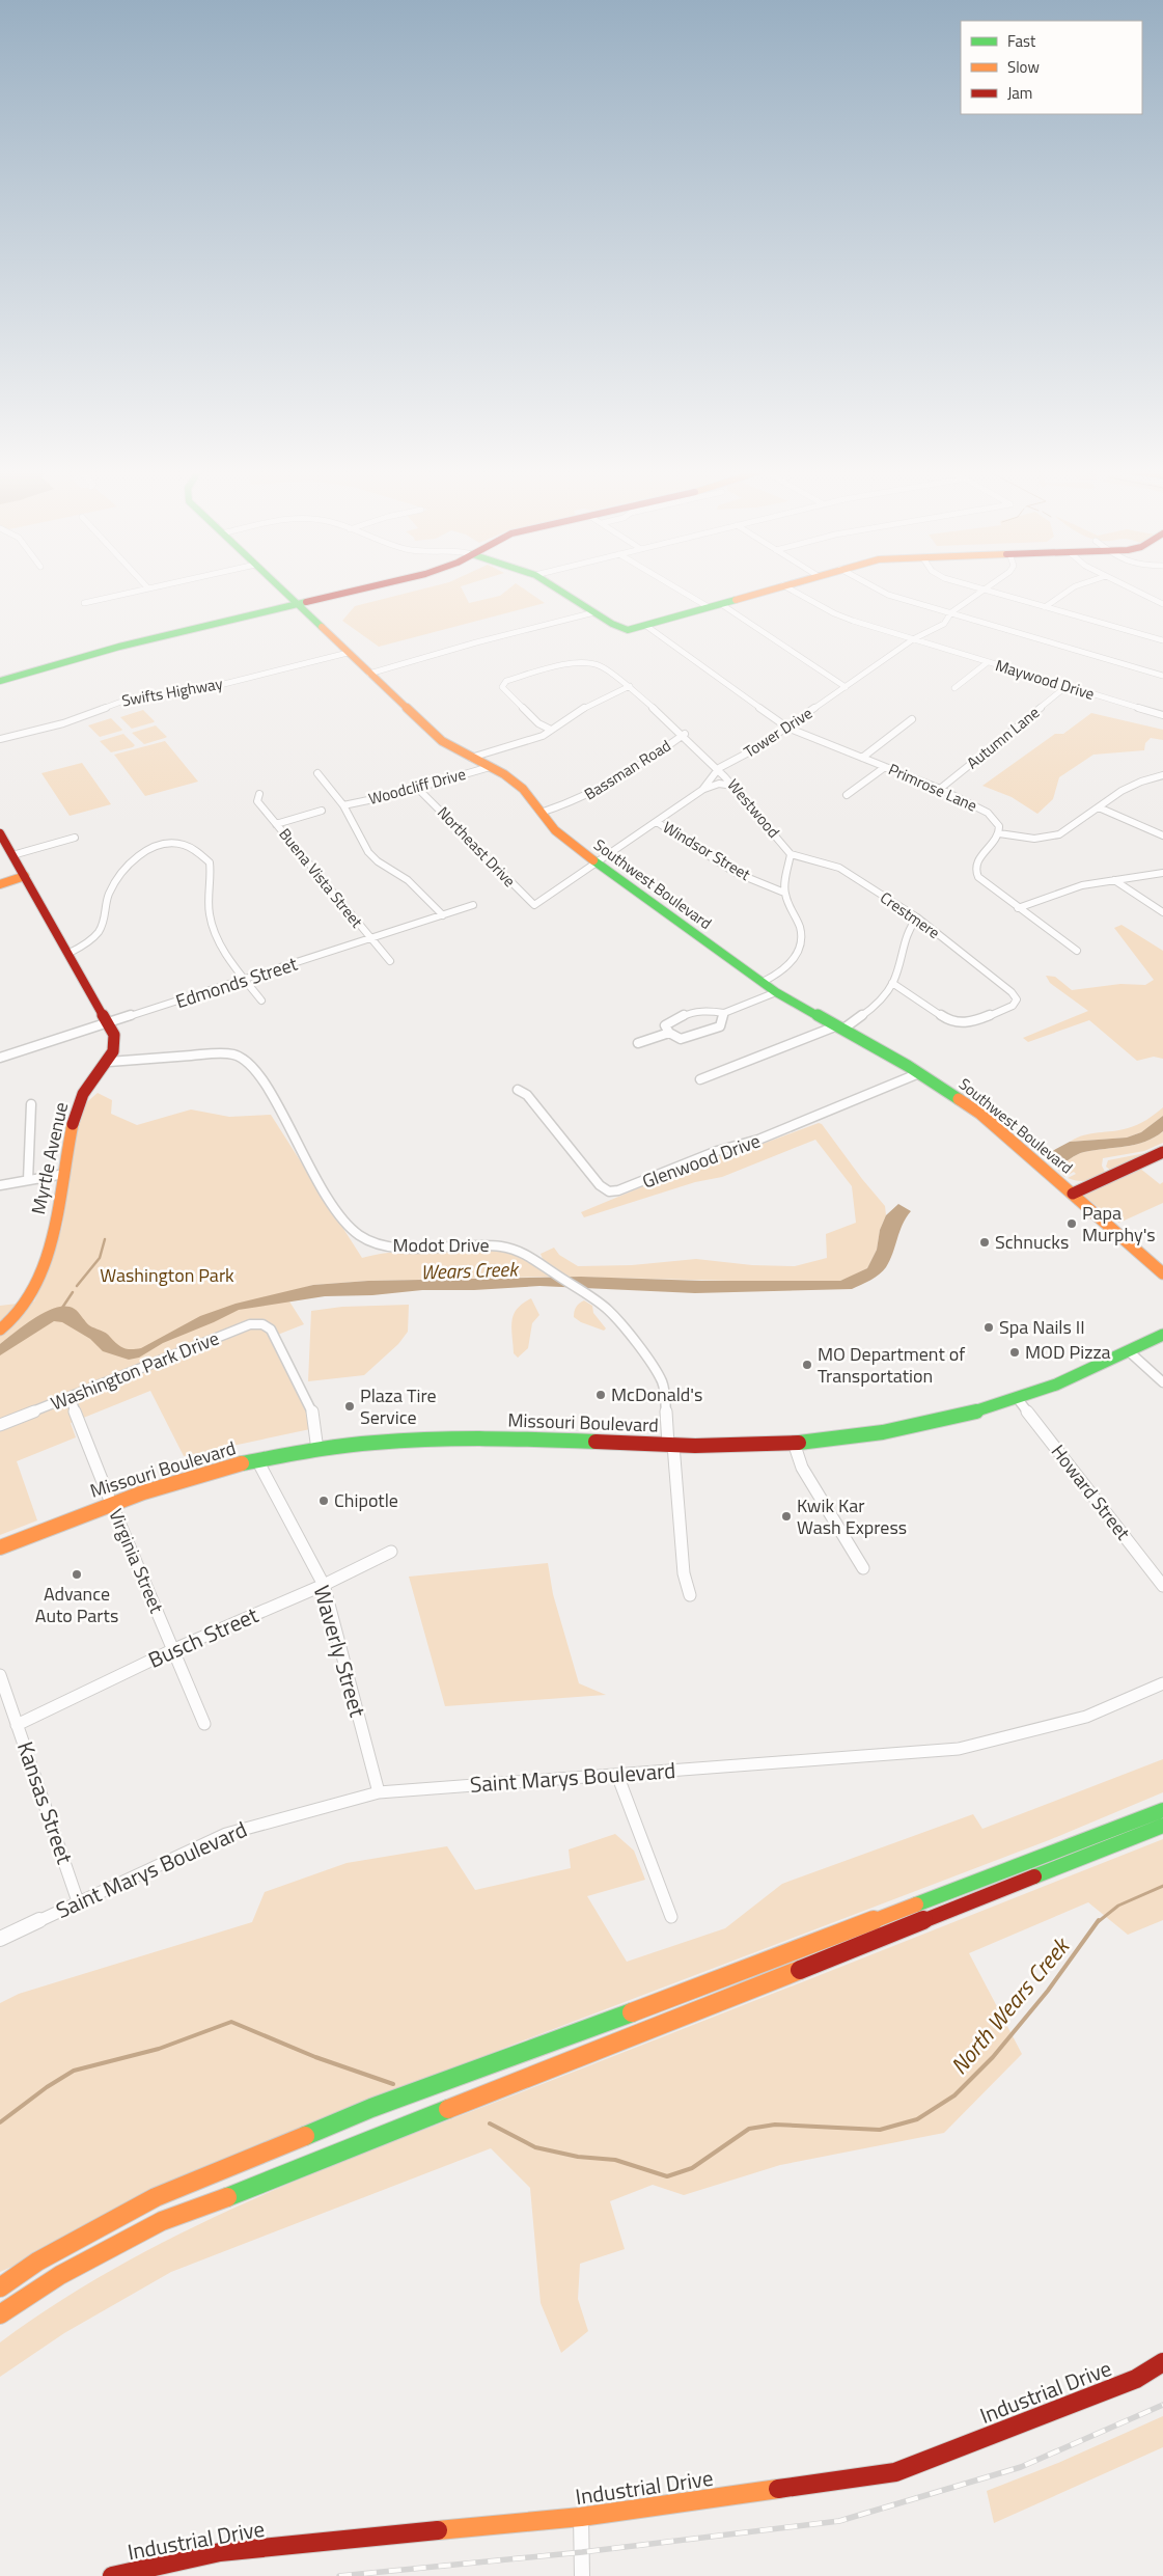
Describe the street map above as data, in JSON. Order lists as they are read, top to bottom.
{
  "streets": {
    "main road": [
      "Southwest Boulevard",
      "Myrtle Avenue",
      "Missouri Boulevard",
      "Industrial Drive"
    ],
    "street": [
      "Maywood Drive",
      "Swifts Highway",
      "Tower Drive",
      "Autumn Lane",
      "Bassman Road",
      "Woodcliff Drive",
      "Primrose Lane",
      "Westwood",
      "Northeast Drive",
      "Windsor Street",
      "Buena Vista Street",
      "Crestmere",
      "Edmonds Street",
      "Glenwood Drive",
      "Modot Drive",
      "Washington Park Drive",
      "Howard Street",
      "Virginia Street",
      "Busch Street",
      "Waverly Street",
      "Saint Marys Boulevard",
      "Kansas Street"
    ]
  },
  "crossings": [
    ["Maywood Drive", "Tower Drive"],
    ["Maywood Drive", "Autumn Lane"],
    ["Swifts Highway", "Southwest Boulevard"],
    ["Tower Drive", "Primrose Lane"],
    ["Tower Drive", "Westwood"],
    ["Tower Drive", "Northeast Drive"],
    ["Tower Drive", "Windsor Street"],
    ["Tower Drive", "Southwest Boulevard"],
    ["Autumn Lane", "Primrose Lane"],
    ["Bassman Road", "Westwood"],
    ["Bassman Road", "Southwest Boulevard"],
    ["Woodcliff Drive", "Northeast Drive"],
    ["Woodcliff Drive", "Southwest Boulevard"],
    ["Westwood", "Windsor Street"],
    ["Westwood", "Crestmere"],
    ["Buena Vista Street", "Edmonds Street"],
    ["Southwest Boulevard", "Glenwood Drive"],
    ["Edmonds Street", "Myrtle Avenue"],
    ["Myrtle Avenue", "Modot Drive"],
    ["Modot Drive", "Missouri Boulevard"],
    ["Washington Park Drive", "Missouri Boulevard"],
    ["Washington Park Drive", "Virginia Street"],
    ["Missouri Boulevard", "Howard Street"],
    ["Missouri Boulevard", "Virginia Street"],
    ["Missouri Boulevard", "Waverly Street"],
    ["Virginia Street", "Busch Street"],
    ["Busch Street", "Waverly Street"],
    ["Busch Street", "Kansas Street"],
    ["Waverly Street", "Saint Marys Boulevard"],
    ["Saint Marys Boulevard", "Kansas Street"]
  ],
  "water": ["Wears Creek", "North Wears Creek"],
  "parks": ["Washington Park"],
  "places": [
    "Papa Murphy's",
    "Schnucks",
    "Spa Nails II",
    "MOD Pizza",
    "MO Department of Transportation",
    "McDonald's",
    "Plaza Tire Service",
    "Chipotle",
    "Kwik Kar Wash Express",
    "Advance Auto Parts"
  ],
  "legend": ["Fast", "Slow", "Jam"]
}
